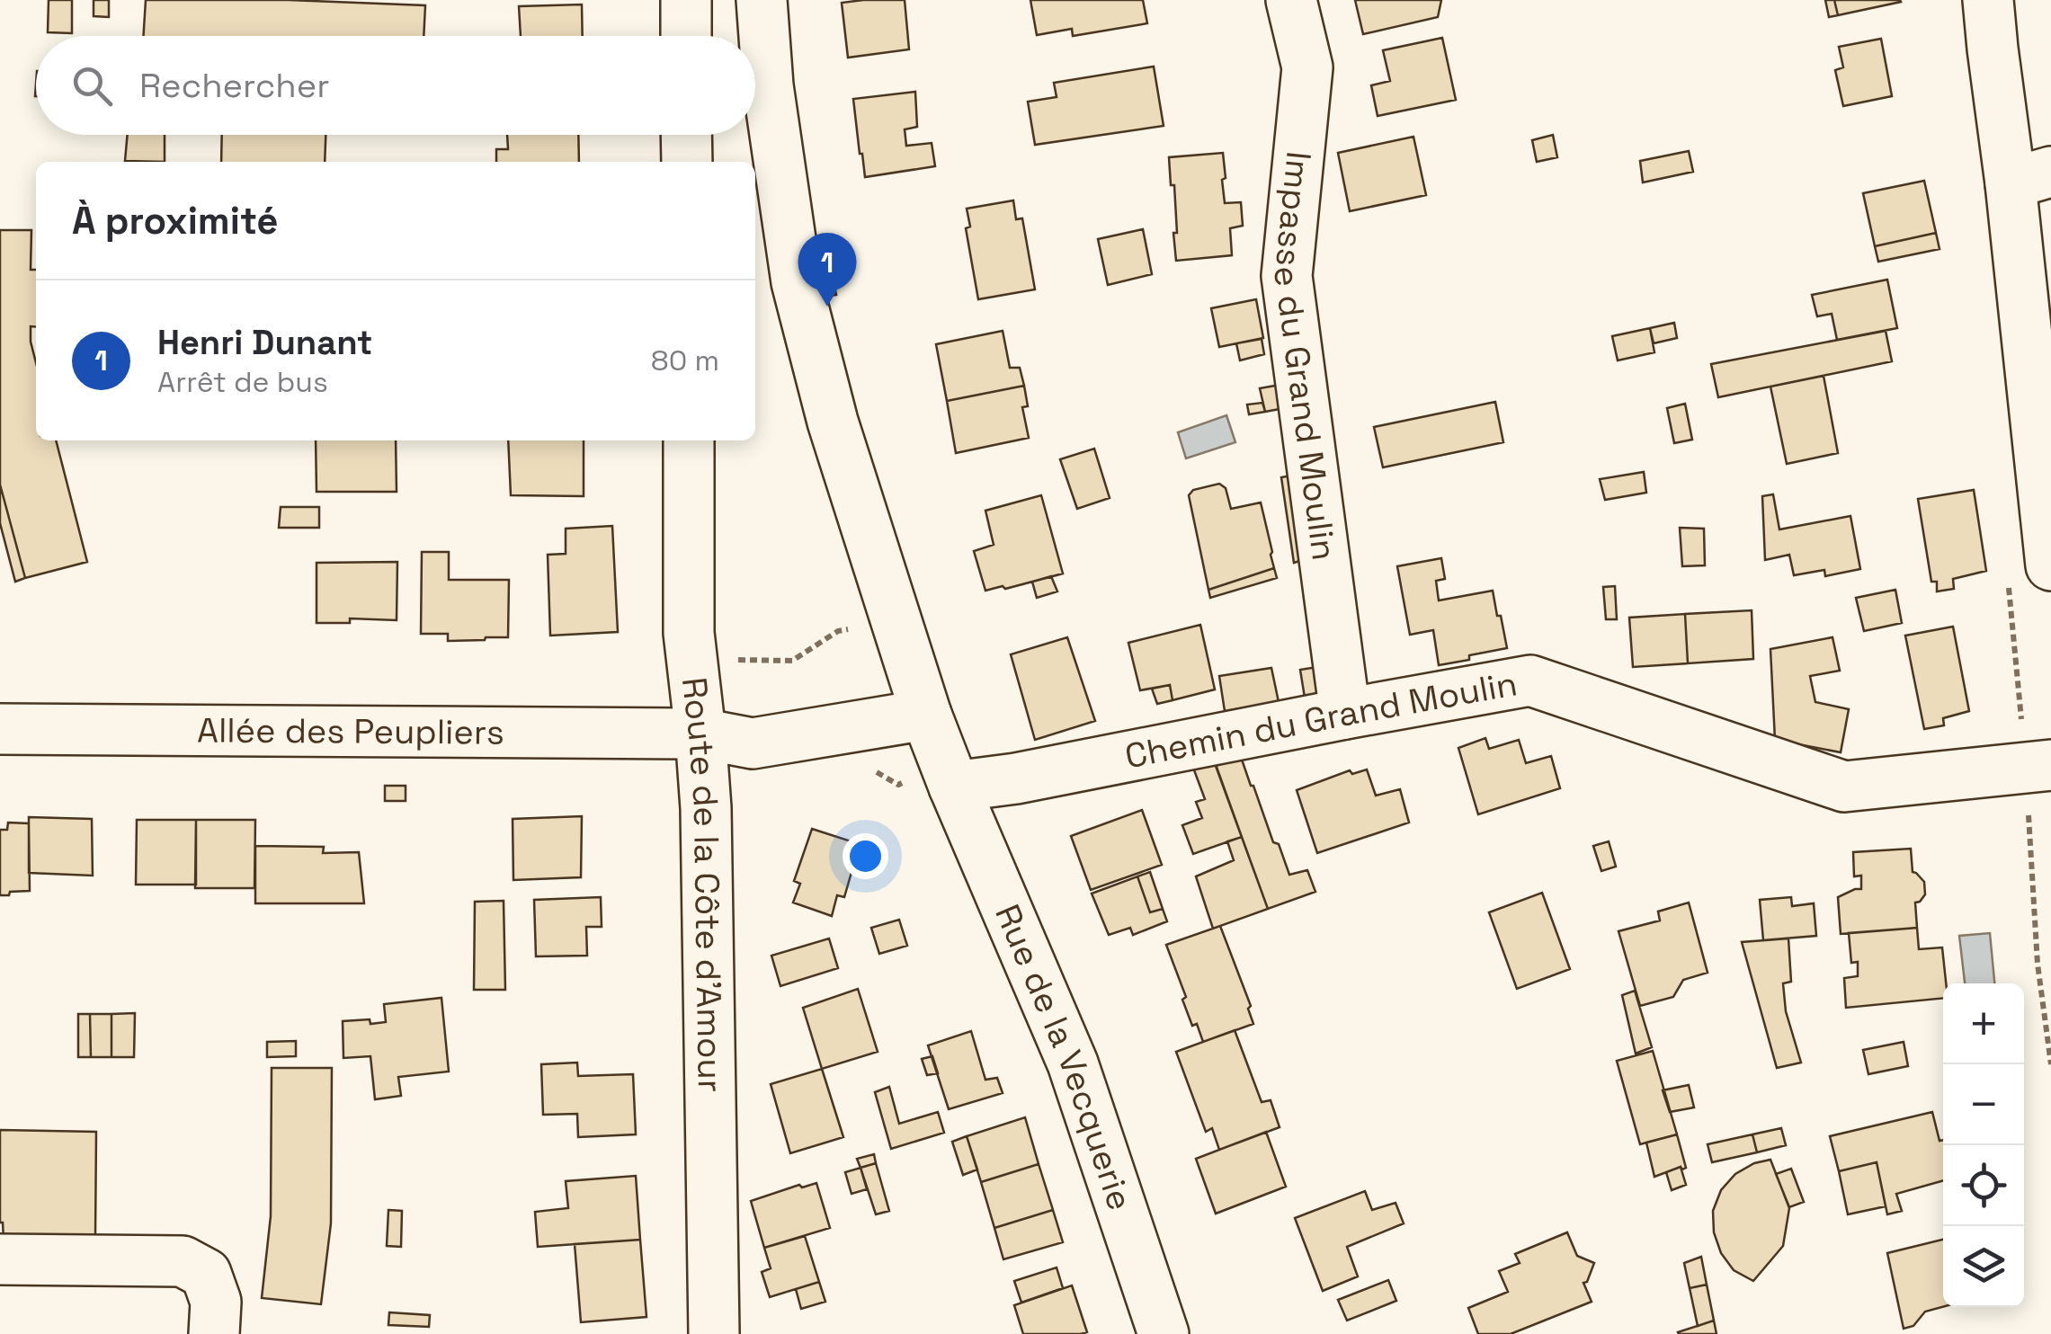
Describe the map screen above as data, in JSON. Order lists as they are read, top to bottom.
{
  "streets": {
    "street": [
      "Impasse du Grand Moulin",
      "Chemin du Grand Moulin",
      "Allée des Peupliers",
      "Route de la Côte d'Amour",
      "Rue de la Vecquerie"
    ]
  },
  "crossings": [
    ["Impasse du Grand Moulin", "Chemin du Grand Moulin"],
    ["Chemin du Grand Moulin", "Rue de la Vecquerie"],
    ["Allée des Peupliers", "Route de la Côte d'Amour"]
  ],
  "page": {
    "search": "Rechercher",
    "heading": "À proximité",
    "pins": "1",
    "list": [
      {
        "mark": "1",
        "name": "Henri Dunant",
        "note": "Arrêt de bus",
        "value": "80 m"
      }
    ],
    "map_buttons": ["+", "−"]
  }
}
